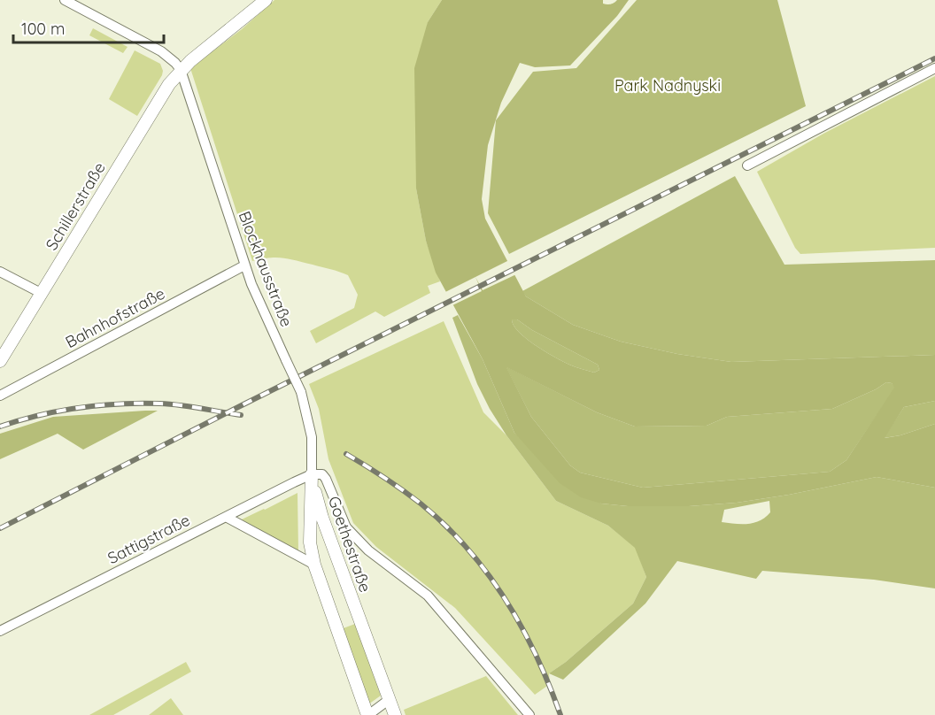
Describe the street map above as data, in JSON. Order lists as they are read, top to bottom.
{
  "streets": {
    "street": [
      "Schillerstraße",
      "Blockhausstraße",
      "Bahnhofstraße",
      "Sattigstraße",
      "Goethestraße"
    ]
  },
  "crossings": [
    ["Schillerstraße", "Blockhausstraße"],
    ["Blockhausstraße", "Bahnhofstraße"],
    ["Blockhausstraße", "Sattigstraße"],
    ["Blockhausstraße", "Goethestraße"],
    ["Sattigstraße", "Goethestraße"]
  ],
  "parks": ["Park Nadnyski"],
  "scale_bar": "100 m"
}
